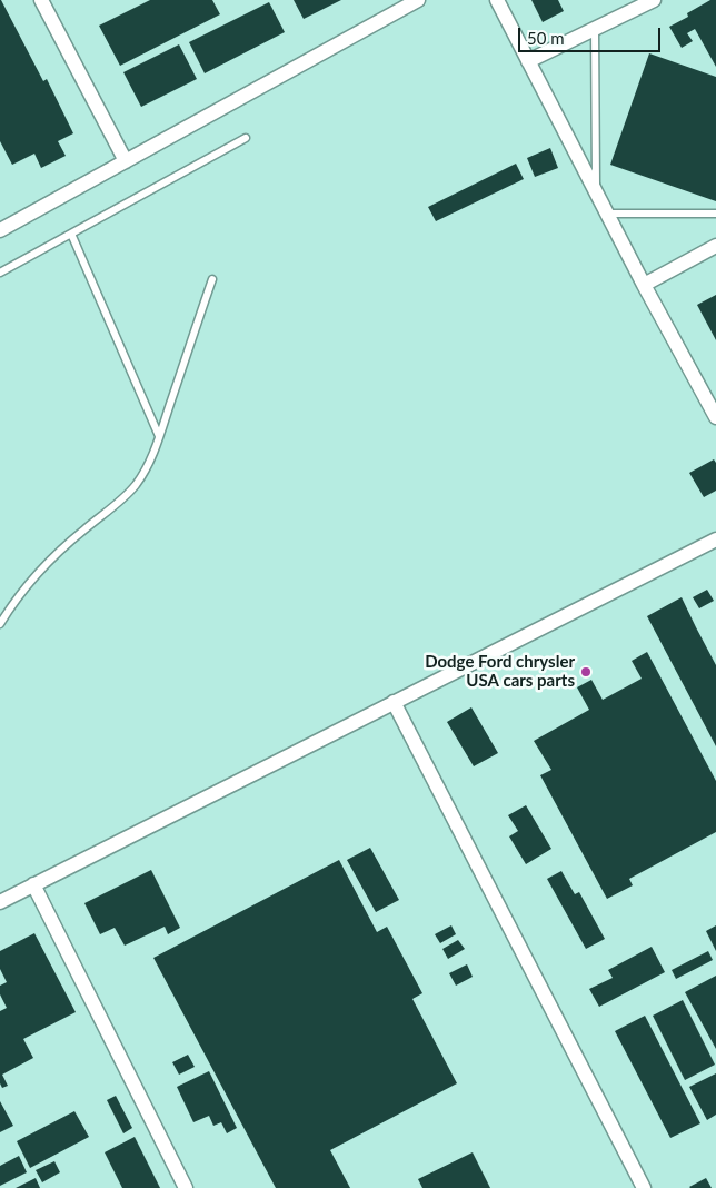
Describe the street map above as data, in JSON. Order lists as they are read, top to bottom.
{
  "places": ["Dodge Ford chrysler USA cars parts"],
  "scale_bar": "50 m"
}
